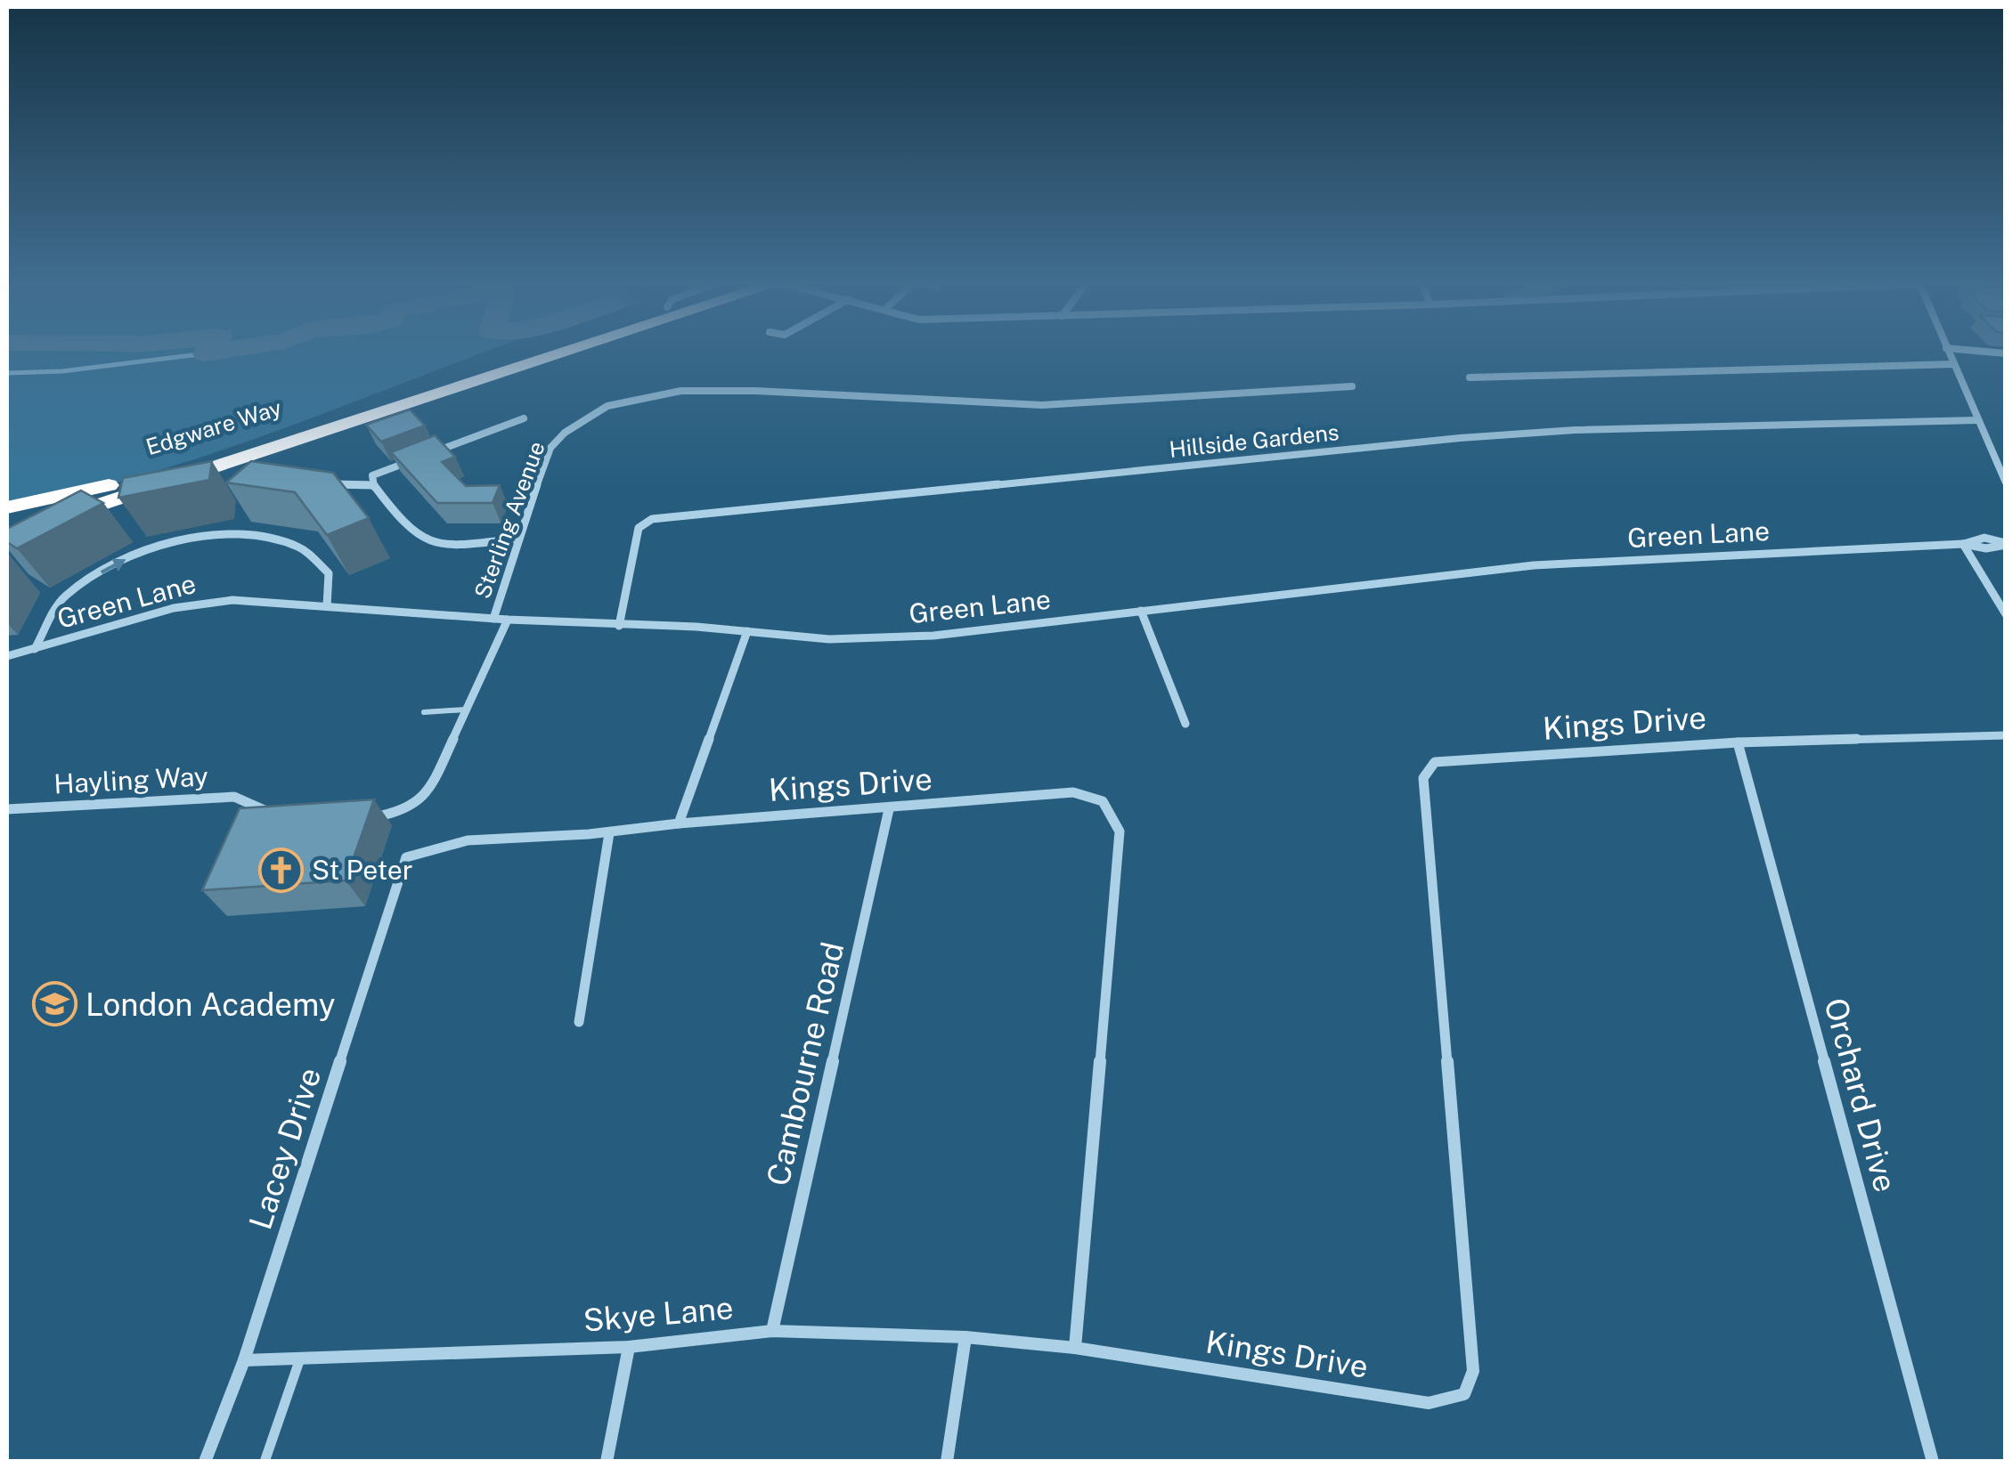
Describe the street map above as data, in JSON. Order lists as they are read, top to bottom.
{
  "streets": {
    "highway": ["Edgware Way"],
    "street": [
      "Hillside Gardens",
      "Sterling Avenue",
      "Green Lane",
      "Kings Drive",
      "Hayling Way",
      "Cambourne Road",
      "Orchard Drive",
      "Lacey Drive",
      "Skye Lane"
    ]
  },
  "crossings": [
    ["Hillside Gardens", "Green Lane"],
    ["Sterling Avenue", "Green Lane"],
    ["Kings Drive", "Cambourne Road"],
    ["Kings Drive", "Orchard Drive"],
    ["Kings Drive", "Lacey Drive"],
    ["Kings Drive", "Skye Lane"],
    ["Cambourne Road", "Skye Lane"],
    ["Lacey Drive", "Skye Lane"]
  ],
  "places": {
    "church": ["St Peter"],
    "school or university": ["London Academy"]
  }
}
